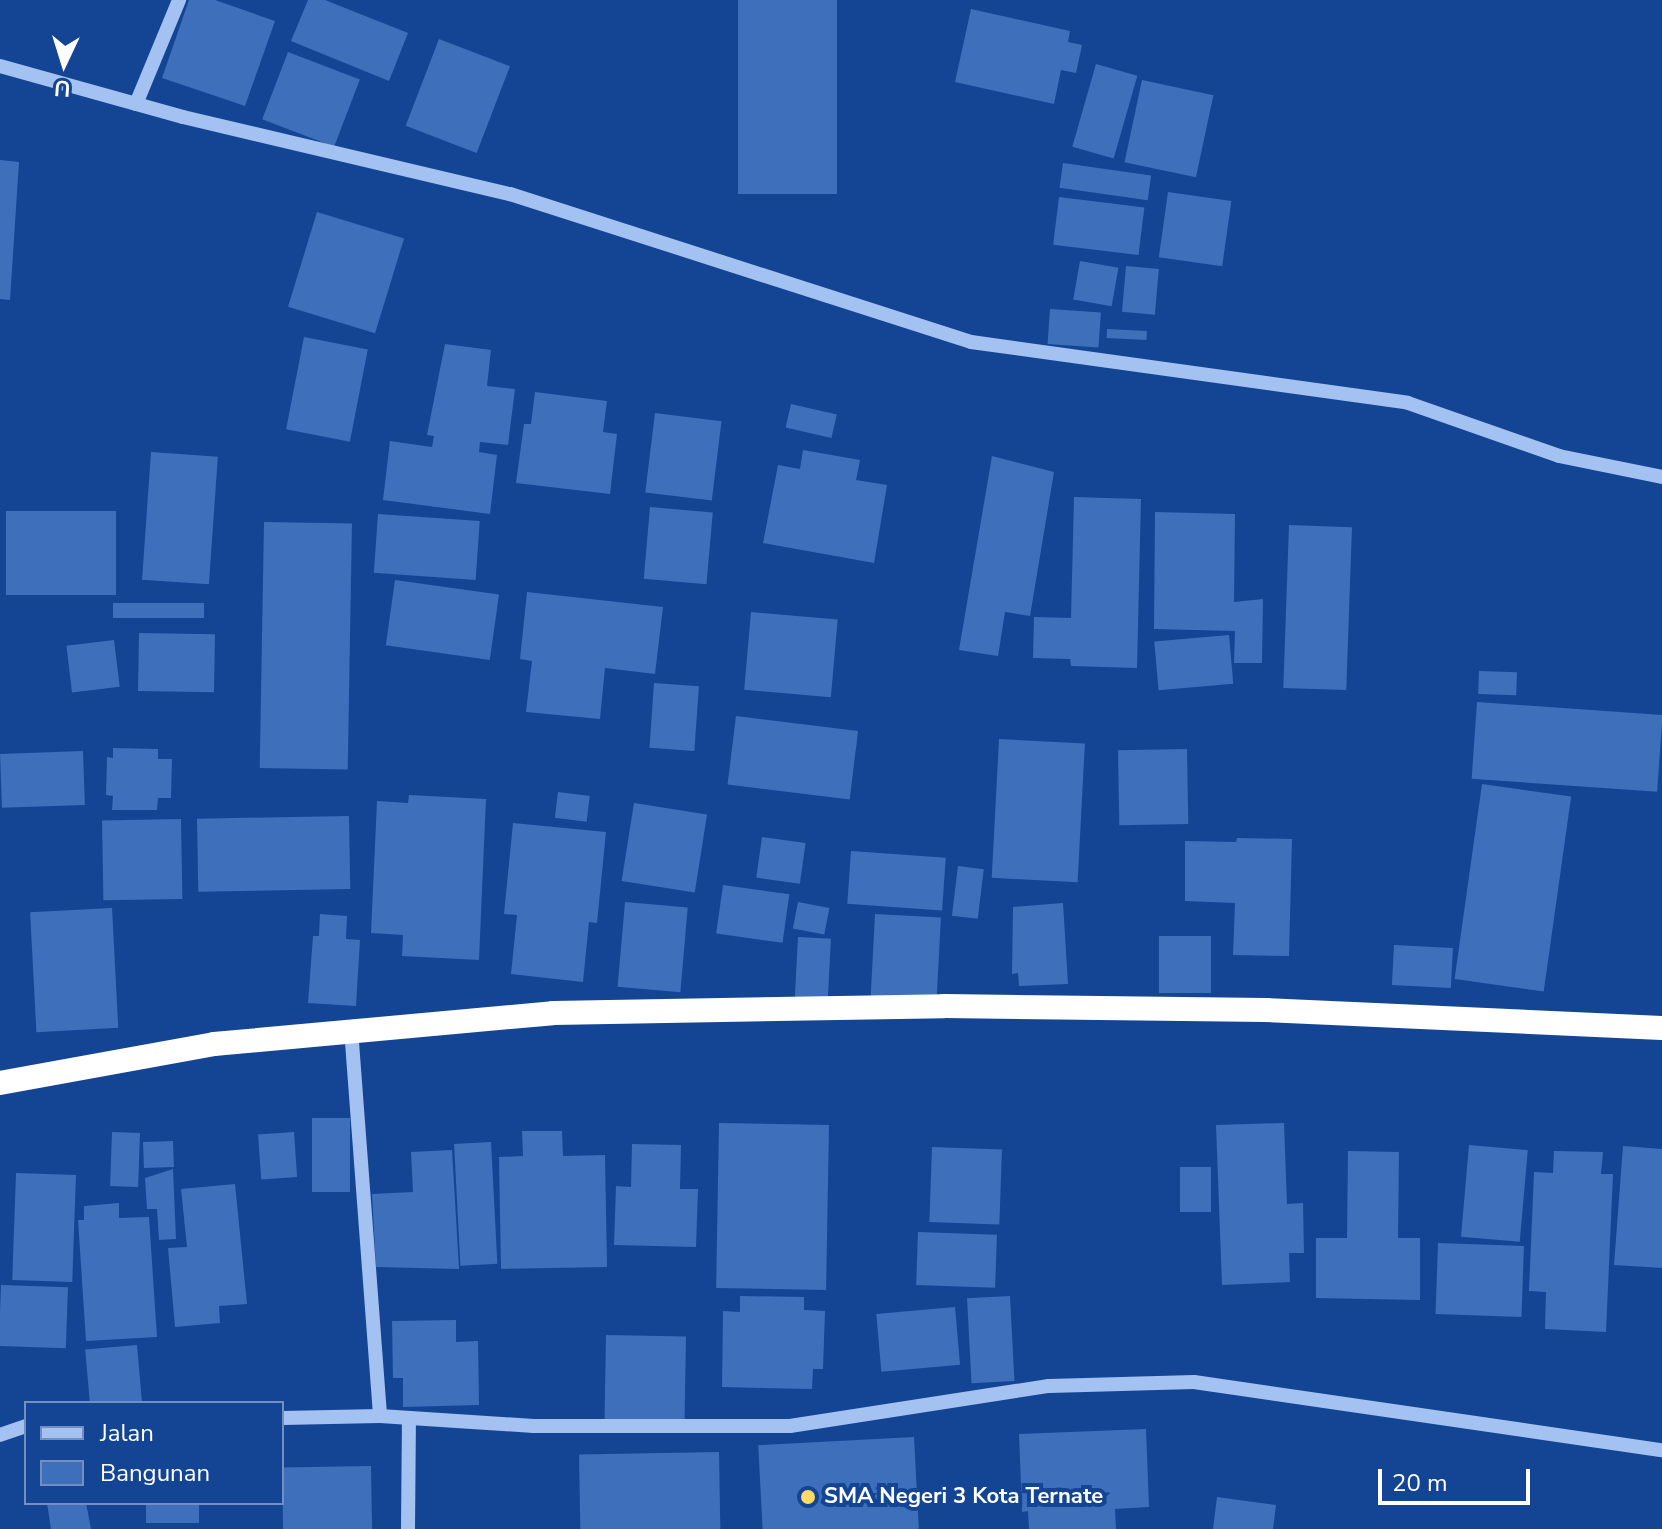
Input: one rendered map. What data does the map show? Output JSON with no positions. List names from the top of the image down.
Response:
{
  "places": ["SMA Negeri 3 Kota Ternate"],
  "legend": ["Jalan", "Bangunan"],
  "scale_bar": "20 m",
  "north": "bottom"
}
